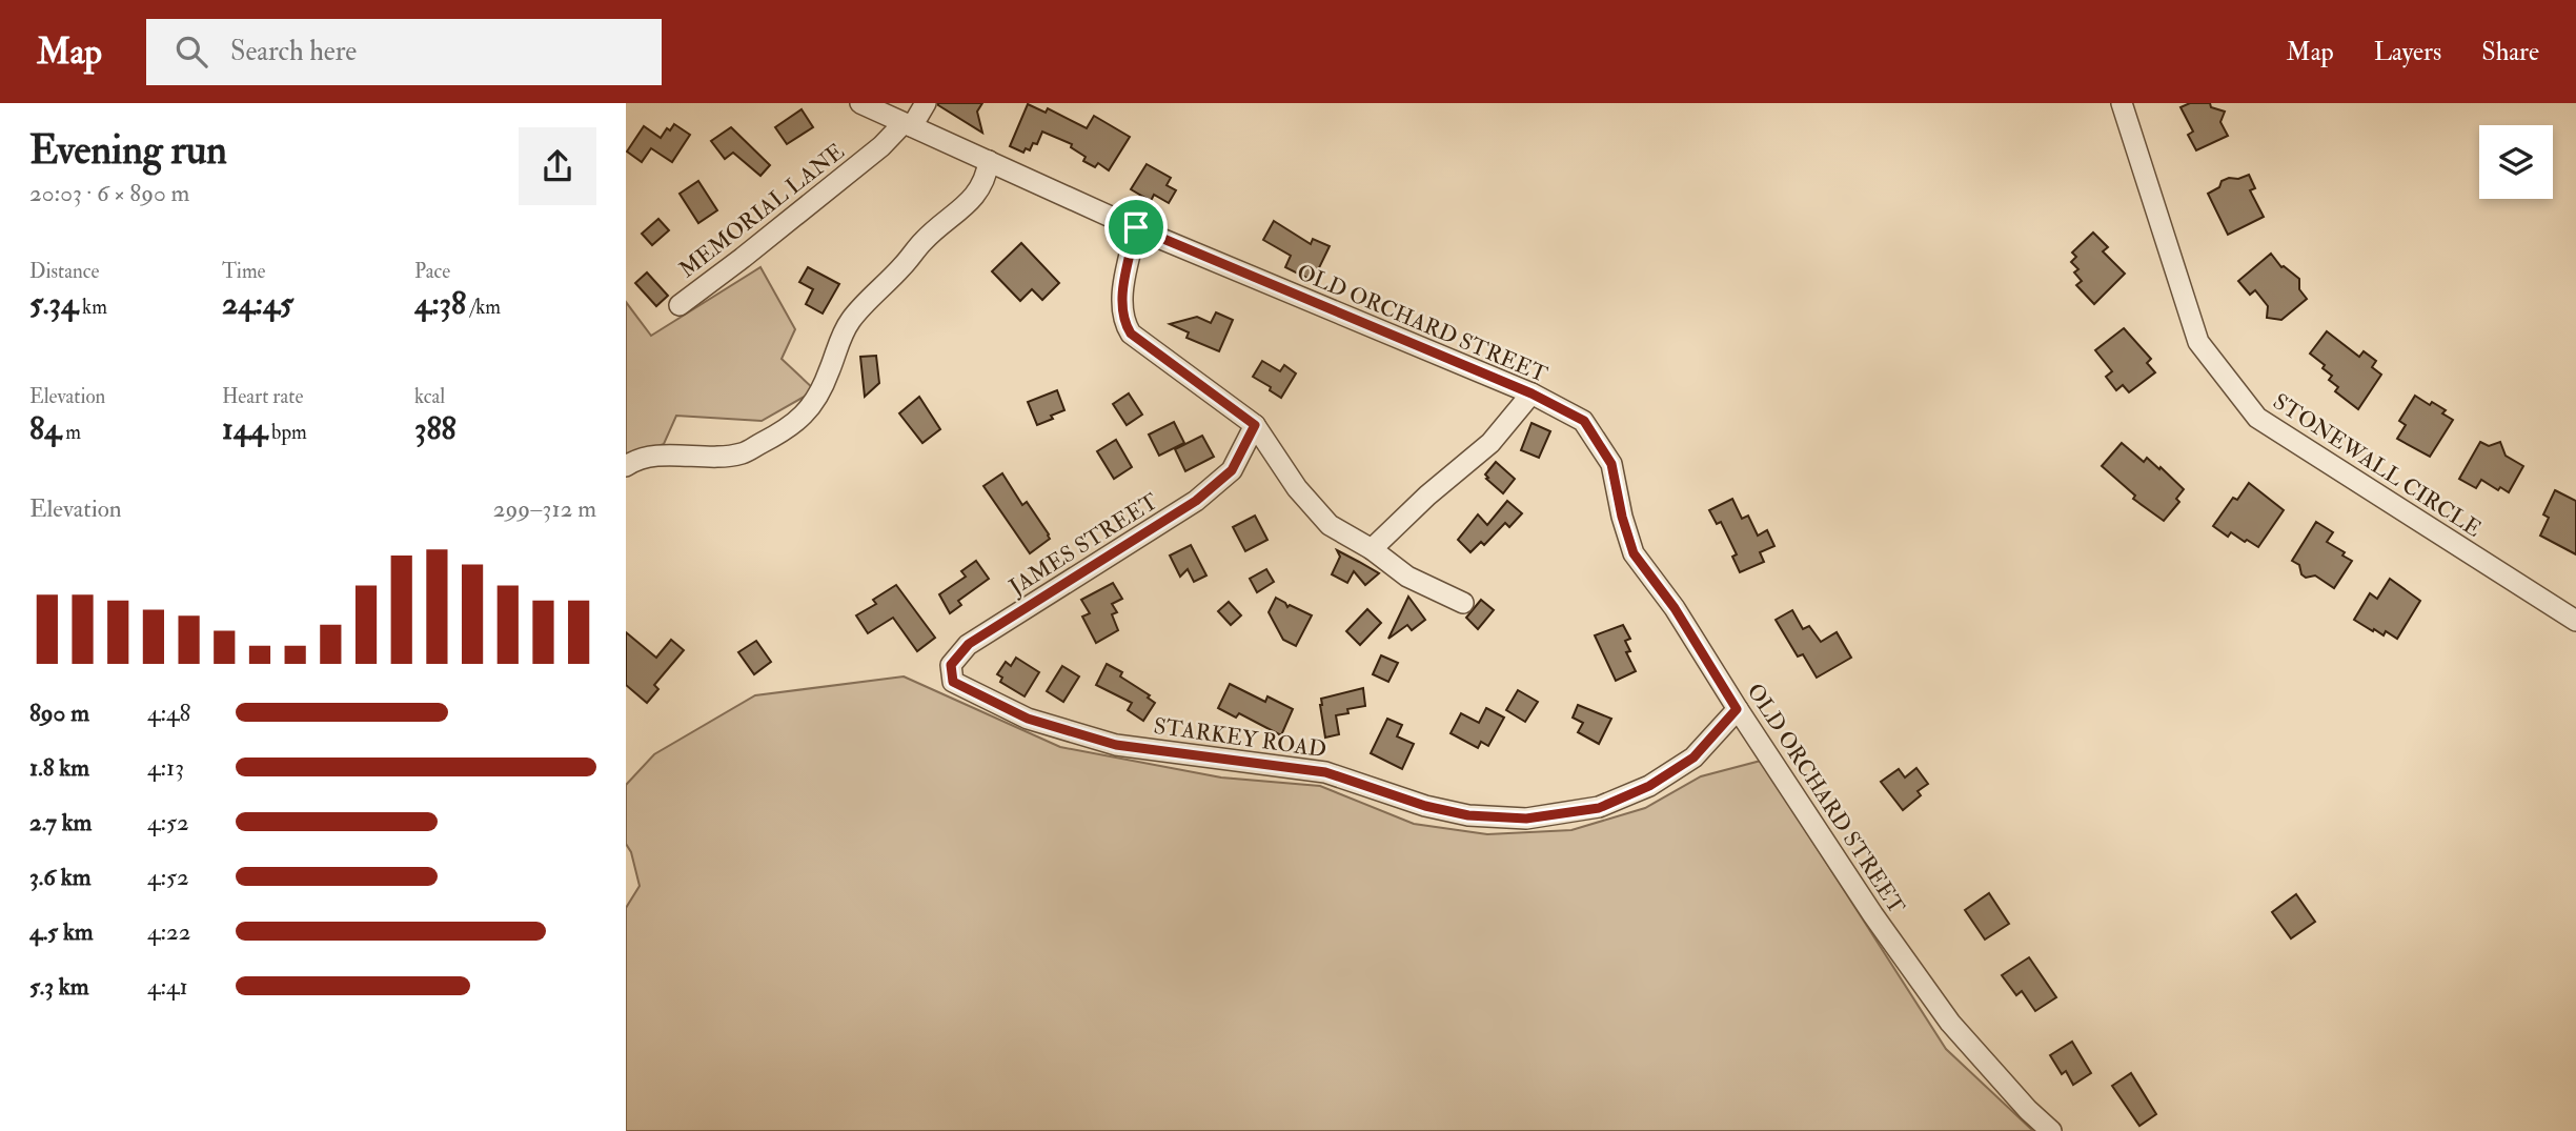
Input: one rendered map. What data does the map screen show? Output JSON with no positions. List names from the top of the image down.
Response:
{
  "streets": {
    "street": [
      "MEMORIAL LANE",
      "OLD ORCHARD STREET",
      "STONEWALL CIRCLE",
      "JAMES STREET",
      "STARKEY ROAD"
    ]
  },
  "crossings": [
    ["MEMORIAL LANE", "OLD ORCHARD STREET"],
    ["OLD ORCHARD STREET", "STARKEY ROAD"],
    ["JAMES STREET", "STARKEY ROAD"]
  ],
  "page": {
    "header": "Map",
    "search": "Search here",
    "nav": ["Map", "Layers", "Share"],
    "heading": ["Evening run", "20:03 · 6 × 890 m"],
    "stats": [
      ["Distance", "5.34 km"],
      ["Time", "24:45"],
      ["Pace", "4:38 /km"],
      ["Elevation", "84 m"],
      ["Heart rate", "144 bpm"],
      ["kcal", "388"]
    ],
    "chart": ["Elevation", "299–312 m"],
    "list": [
      {
        "name": "890 m",
        "note": "4:48"
      },
      {
        "name": "1.8 km",
        "note": "4:13"
      },
      {
        "name": "2.7 km",
        "note": "4:52"
      },
      {
        "name": "3.6 km",
        "note": "4:52"
      },
      {
        "name": "4.5 km",
        "note": "4:22"
      },
      {
        "name": "5.3 km",
        "note": "4:41"
      }
    ]
  }
}
